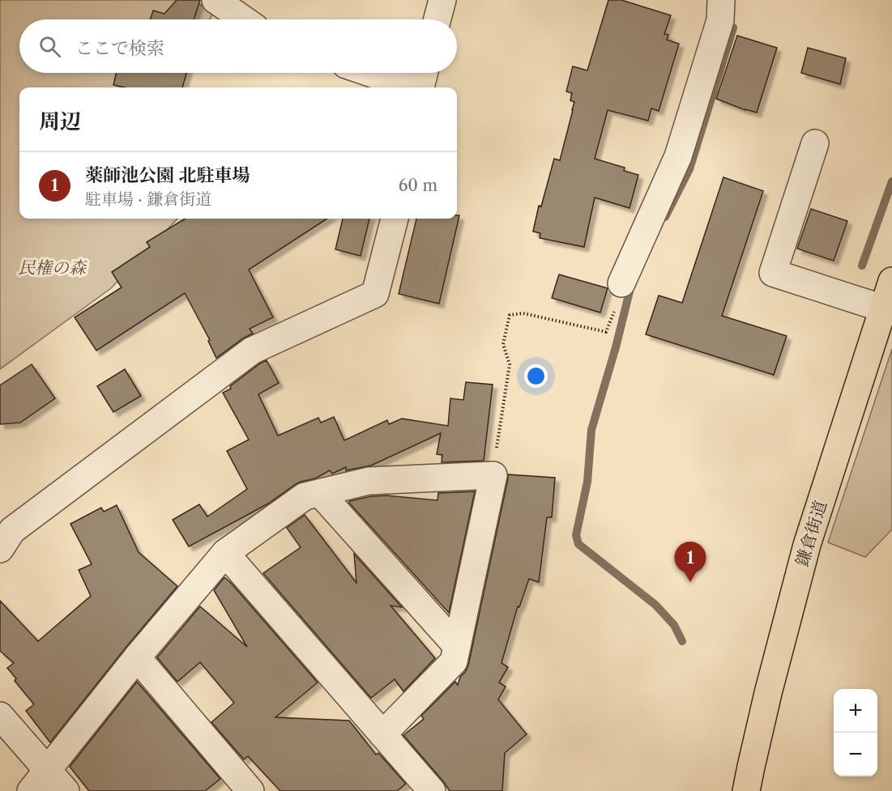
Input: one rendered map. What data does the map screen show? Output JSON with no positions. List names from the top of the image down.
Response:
{
  "streets": {
    "main road": ["鎌倉街道"]
  },
  "parks": ["民権の森"],
  "page": {
    "search": "ここで検索",
    "heading": "周辺",
    "list": [
      {
        "mark": "1",
        "name": "薬師池公園 北駐車場",
        "note": "駐車場 · 鎌倉街道",
        "value": "60 m"
      }
    ],
    "pins": "1",
    "map_buttons": ["+", "−"]
  }
}
